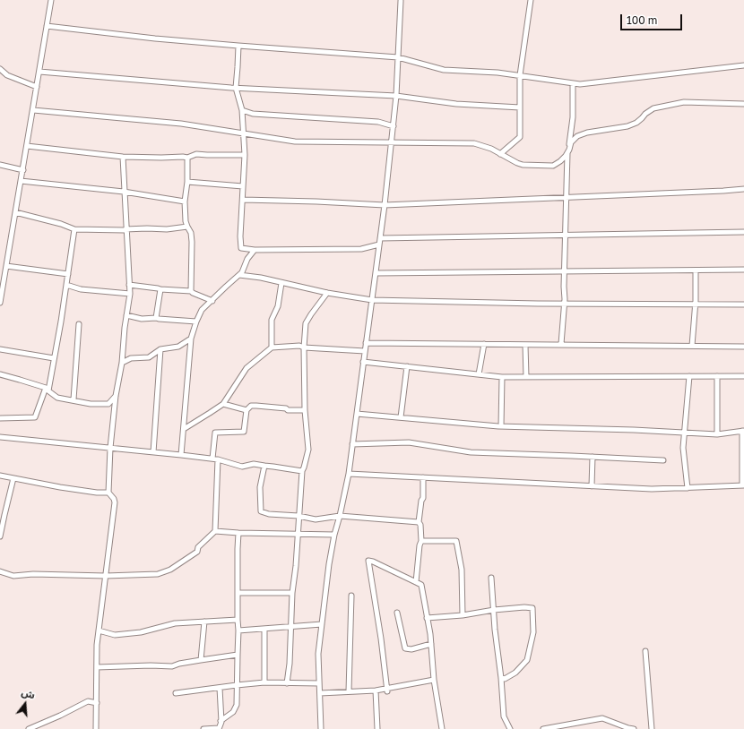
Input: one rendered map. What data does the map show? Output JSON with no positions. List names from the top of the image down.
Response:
{
  "scale_bar": "100 m",
  "north": "top"
}
